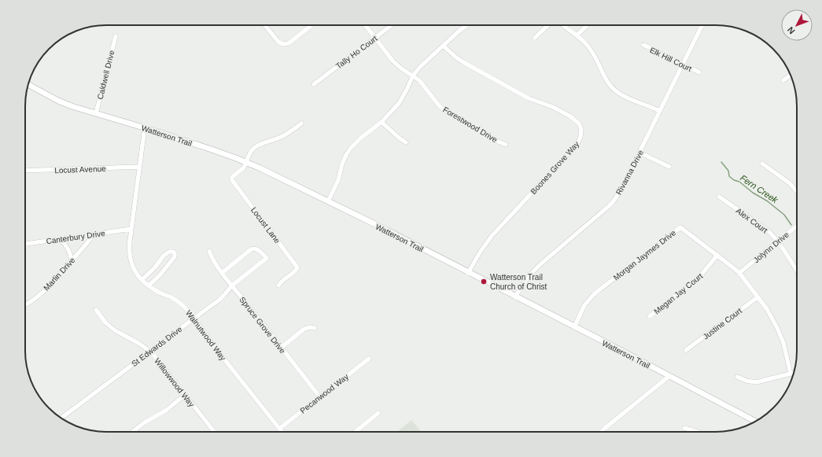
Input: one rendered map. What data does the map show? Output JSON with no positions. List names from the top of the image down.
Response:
{
  "streets": {
    "main road": ["Watterson Trail"],
    "street": [
      "Tally Ho Court",
      "Elk Hill Court",
      "Caldwell Drive",
      "Forestwood Drive",
      "Boones Grove Way",
      "Locust Avenue",
      "Rivanna Drive",
      "Alex Court",
      "Locust Lane",
      "Canterbury Drive",
      "Jolynn Drive",
      "Morgan Jaymes Drive",
      "Marlin Drive",
      "Megan Jay Court",
      "Justine Court",
      "Spruce Grove Drive",
      "Walnutwood Way",
      "St Edwards Drive",
      "Willowwood Way",
      "Pecanwood Way"
    ]
  },
  "crossings": [
    ["Tally Ho Court", "Forestwood Drive"],
    ["Elk Hill Court", "Rivanna Drive"],
    ["Caldwell Drive", "Watterson Trail"],
    ["Watterson Trail", "Boones Grove Way"],
    ["Watterson Trail", "Rivanna Drive"],
    ["Watterson Trail", "Locust Lane"],
    ["Watterson Trail", "Morgan Jaymes Drive"],
    ["Watterson Trail", "Walnutwood Way"],
    ["Locust Avenue", "Walnutwood Way"],
    ["Alex Court", "Jolynn Drive"],
    ["Canterbury Drive", "Marlin Drive"],
    ["Canterbury Drive", "Walnutwood Way"],
    ["Jolynn Drive", "Morgan Jaymes Drive"],
    ["Morgan Jaymes Drive", "Megan Jay Court"],
    ["Morgan Jaymes Drive", "Justine Court"],
    ["Spruce Grove Drive", "St Edwards Drive"],
    ["Spruce Grove Drive", "Pecanwood Way"],
    ["Walnutwood Way", "St Edwards Drive"],
    ["Walnutwood Way", "Pecanwood Way"],
    ["St Edwards Drive", "Willowwood Way"]
  ],
  "water": ["Fern Creek"],
  "places": ["Watterson Trail Church of Christ"],
  "north": "bottom left"
}
